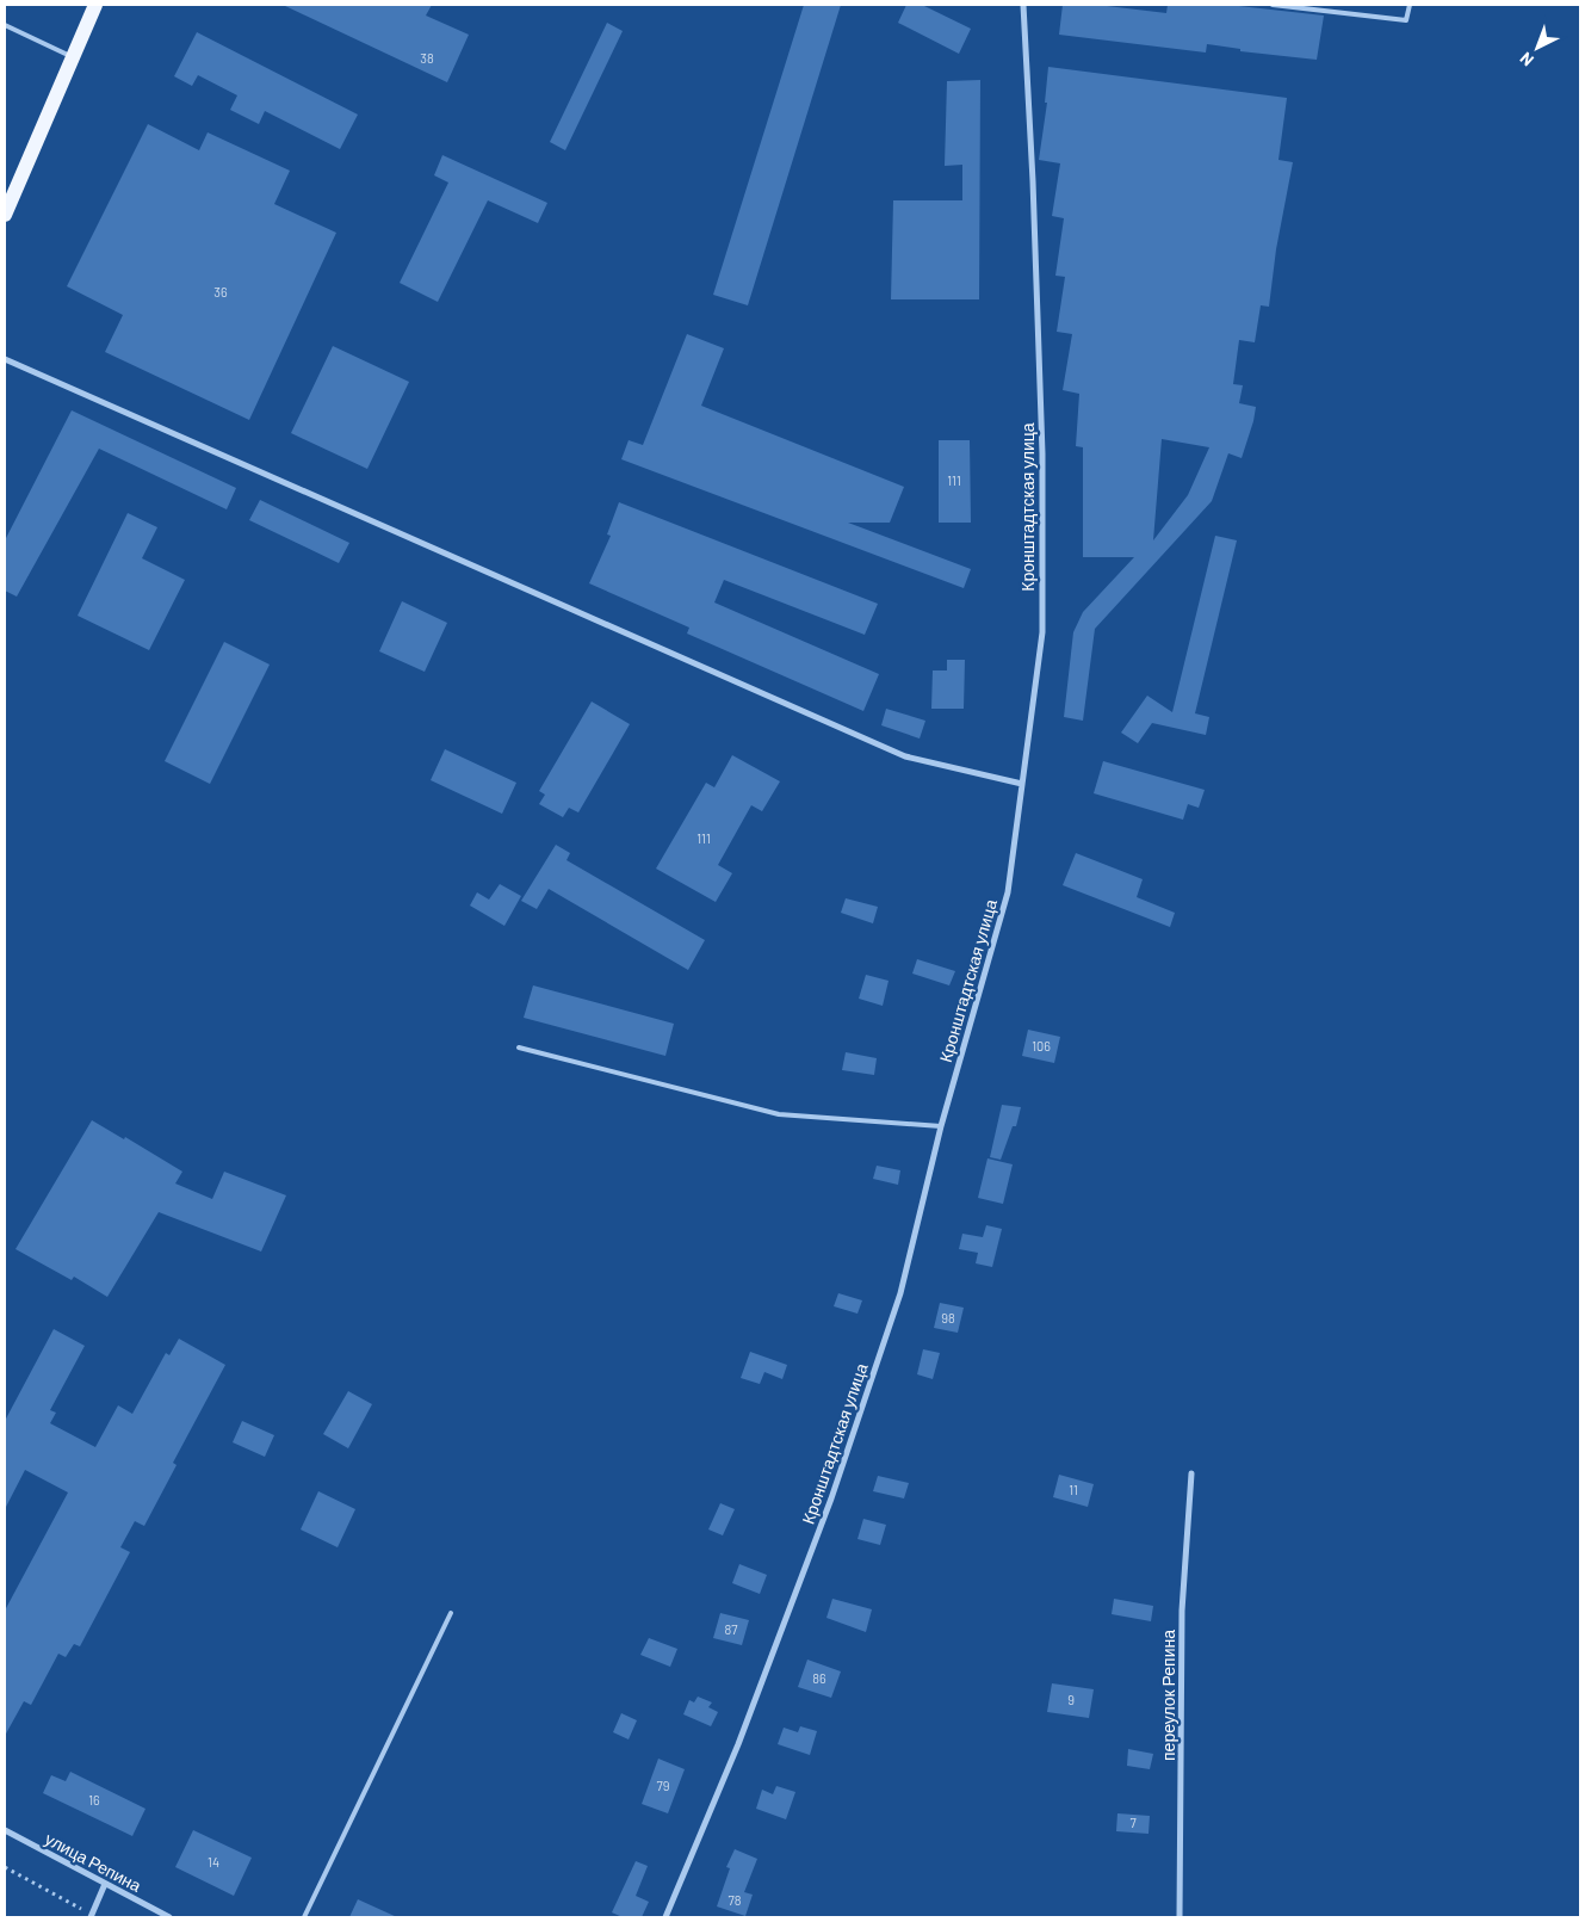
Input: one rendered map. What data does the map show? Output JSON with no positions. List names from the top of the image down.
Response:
{
  "streets": {
    "street": ["Кронштадтская улица", "переулок Репина", "улица Репина"]
  },
  "house_numbers": [
    "38",
    "36",
    "111",
    "111",
    "106",
    "98",
    "11",
    "87",
    "86",
    "9",
    "79",
    "16",
    "7",
    "14",
    "78"
  ],
  "north": "bottom left"
}
